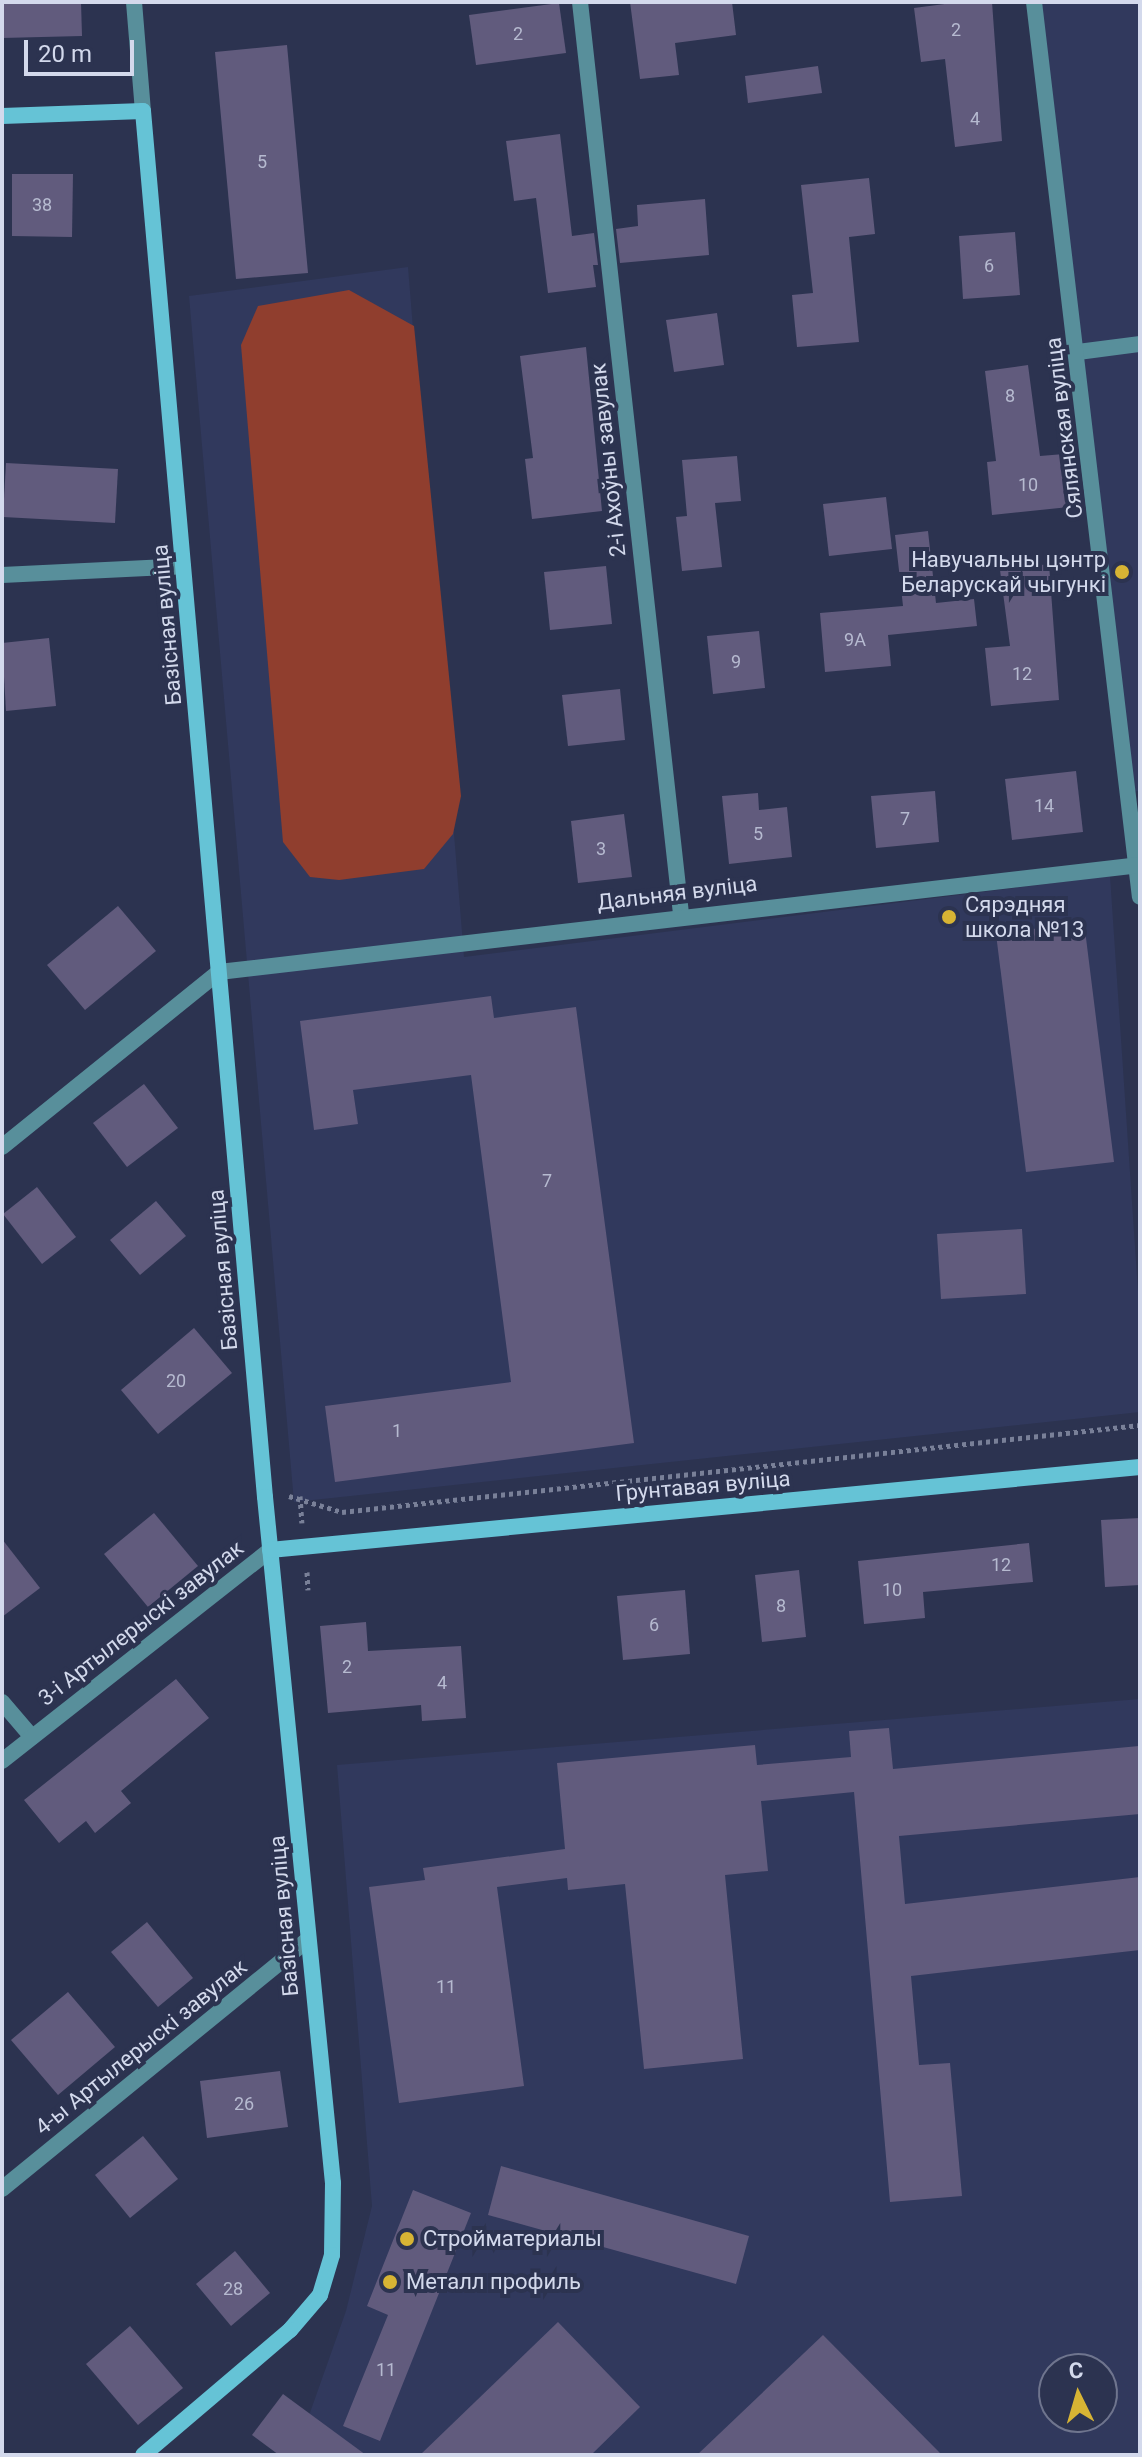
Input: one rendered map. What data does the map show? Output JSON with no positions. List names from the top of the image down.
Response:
{
  "streets": {
    "main road": ["Базісная вуліца", "Грунтавая вуліца"],
    "street": [
      "Сялянская вуліца",
      "2-і Ахоўны завулак",
      "Дальняя вуліца",
      "3-і Артылерыскі завулак",
      "4-ы Артылерыскі завулак"
    ]
  },
  "crossings": [
    ["Сялянская вуліца", "Дальняя вуліца"],
    ["2-і Ахоўны завулак", "Дальняя вуліца"],
    ["Базісная вуліца", "Дальняя вуліца"],
    ["Базісная вуліца", "Грунтавая вуліца"],
    ["Базісная вуліца", "3-і Артылерыскі завулак"],
    ["Базісная вуліца", "4-ы Артылерыскі завулак"],
    ["Грунтавая вуліца", "3-і Артылерыскі завулак"]
  ],
  "places": [
    "Навучальны цэнтр Беларускай чыгункі",
    "Сярэдняя школа №13",
    "Стройматериалы",
    "Металл профиль"
  ],
  "house_numbers": [
    "2",
    "2",
    "4",
    "5",
    "38",
    "6",
    "8",
    "10",
    "9A",
    "9",
    "12",
    "14",
    "7",
    "5",
    "3",
    "7",
    "20",
    "1",
    "12",
    "10",
    "8",
    "6",
    "2",
    "4",
    "11",
    "26",
    "28",
    "11"
  ],
  "scale_bar": "20 m",
  "north": "top"
}
